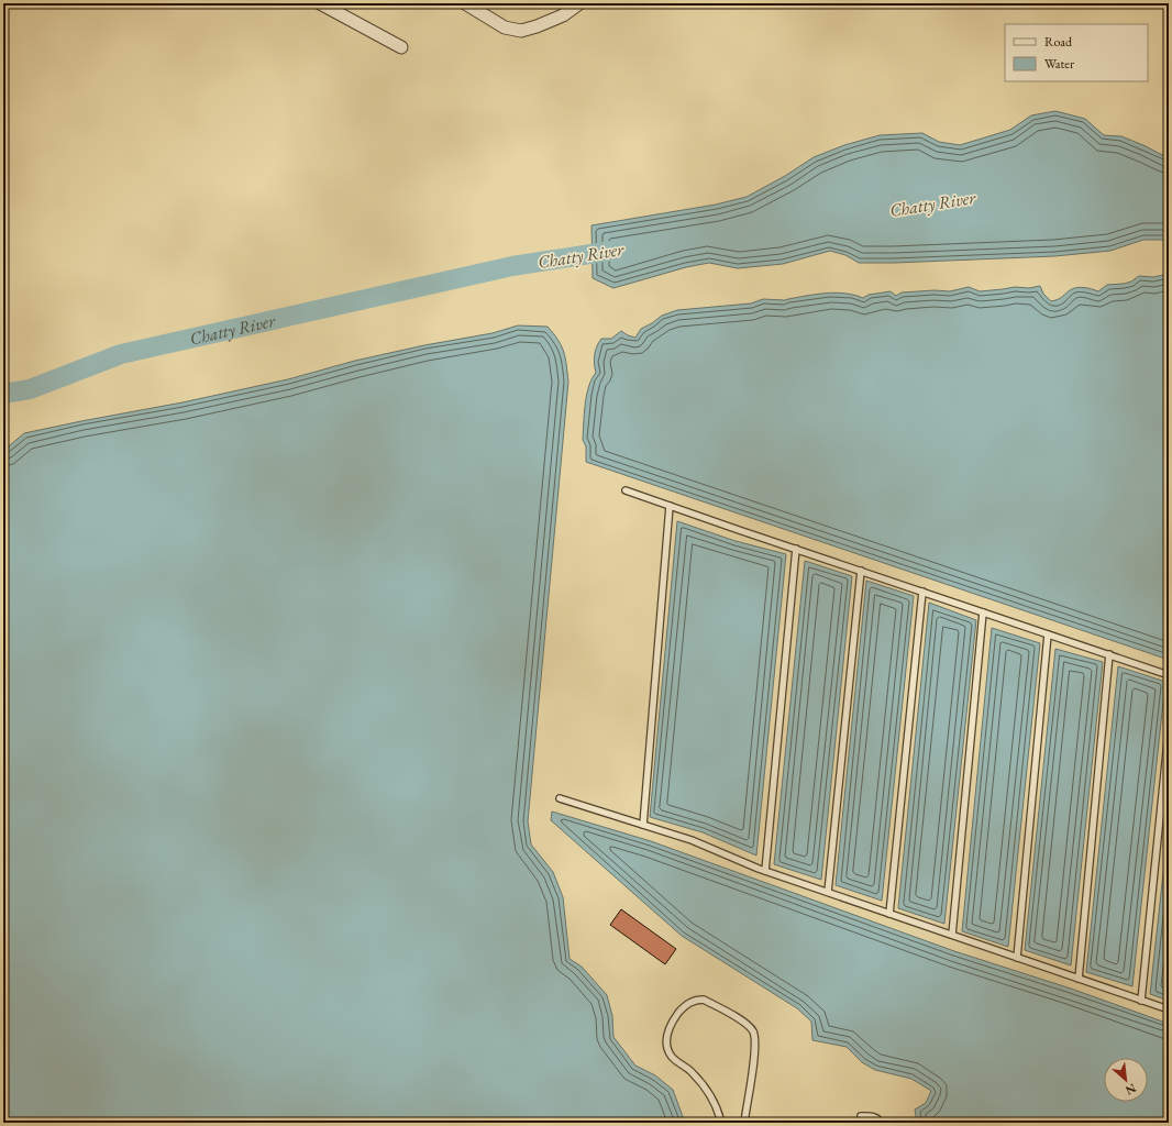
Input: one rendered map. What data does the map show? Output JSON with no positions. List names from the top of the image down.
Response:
{
  "water": ["Chatty River"],
  "legend": ["Road", "Water"],
  "north": "bottom right"
}
